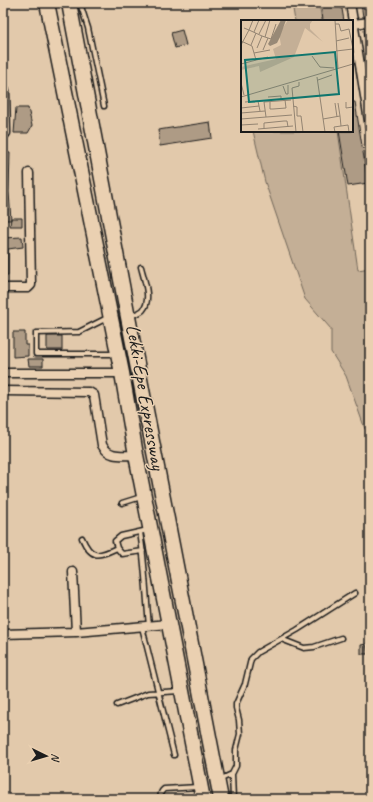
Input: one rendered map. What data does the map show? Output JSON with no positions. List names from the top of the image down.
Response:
{
  "streets": {
    "highway": ["Lekki-Epe Expressway"]
  },
  "north": "right"
}
